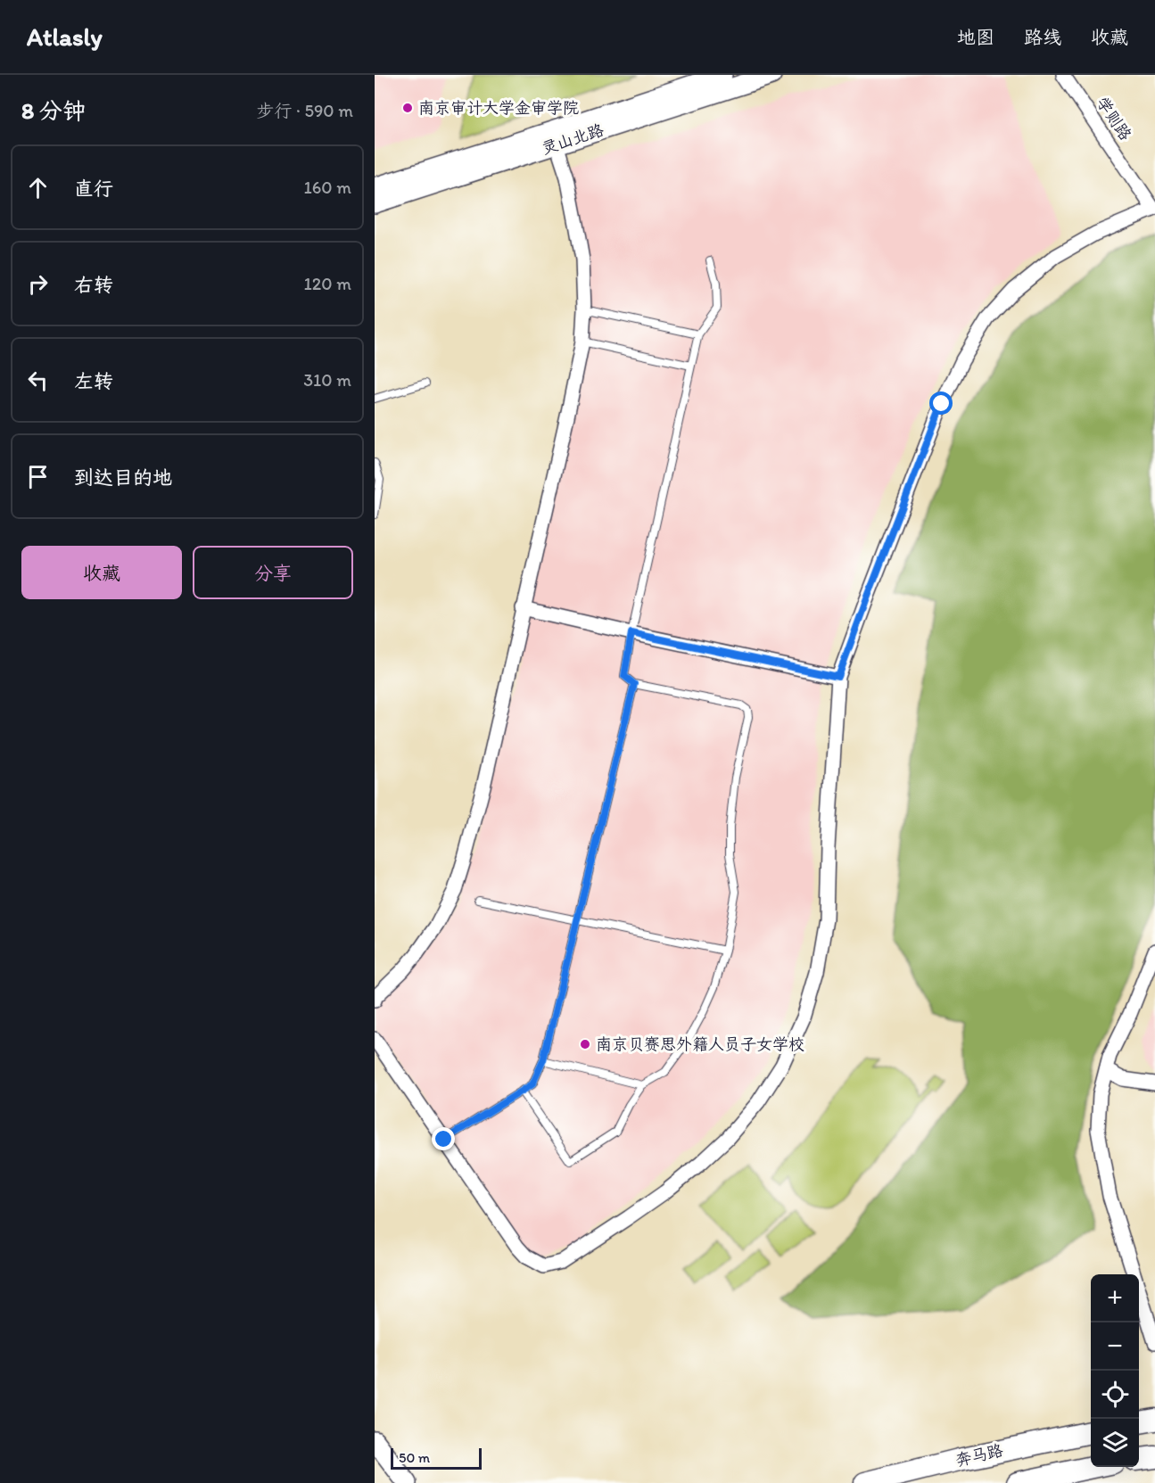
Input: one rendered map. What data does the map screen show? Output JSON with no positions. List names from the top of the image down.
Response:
{
  "streets": {
    "main road": ["奔马路"],
    "street": ["学则路", "灵山北路"]
  },
  "places": ["南京审计大学金审学院", "南京贝赛思外籍人员子女学校"],
  "scale_bar": "50 m",
  "page": {
    "header": "Atlasly",
    "nav": ["地图", "路线", "收藏"],
    "heading": ["8 分钟", "步行 · 590 m"],
    "list": [
      ["直行", "160 m"],
      ["右转", "120 m"],
      ["左转", "310 m"],
      "到达目的地"
    ],
    "buttons": ["收藏", "分享"],
    "map_buttons": ["+", "−"],
    "scale": "50 m"
  }
}
